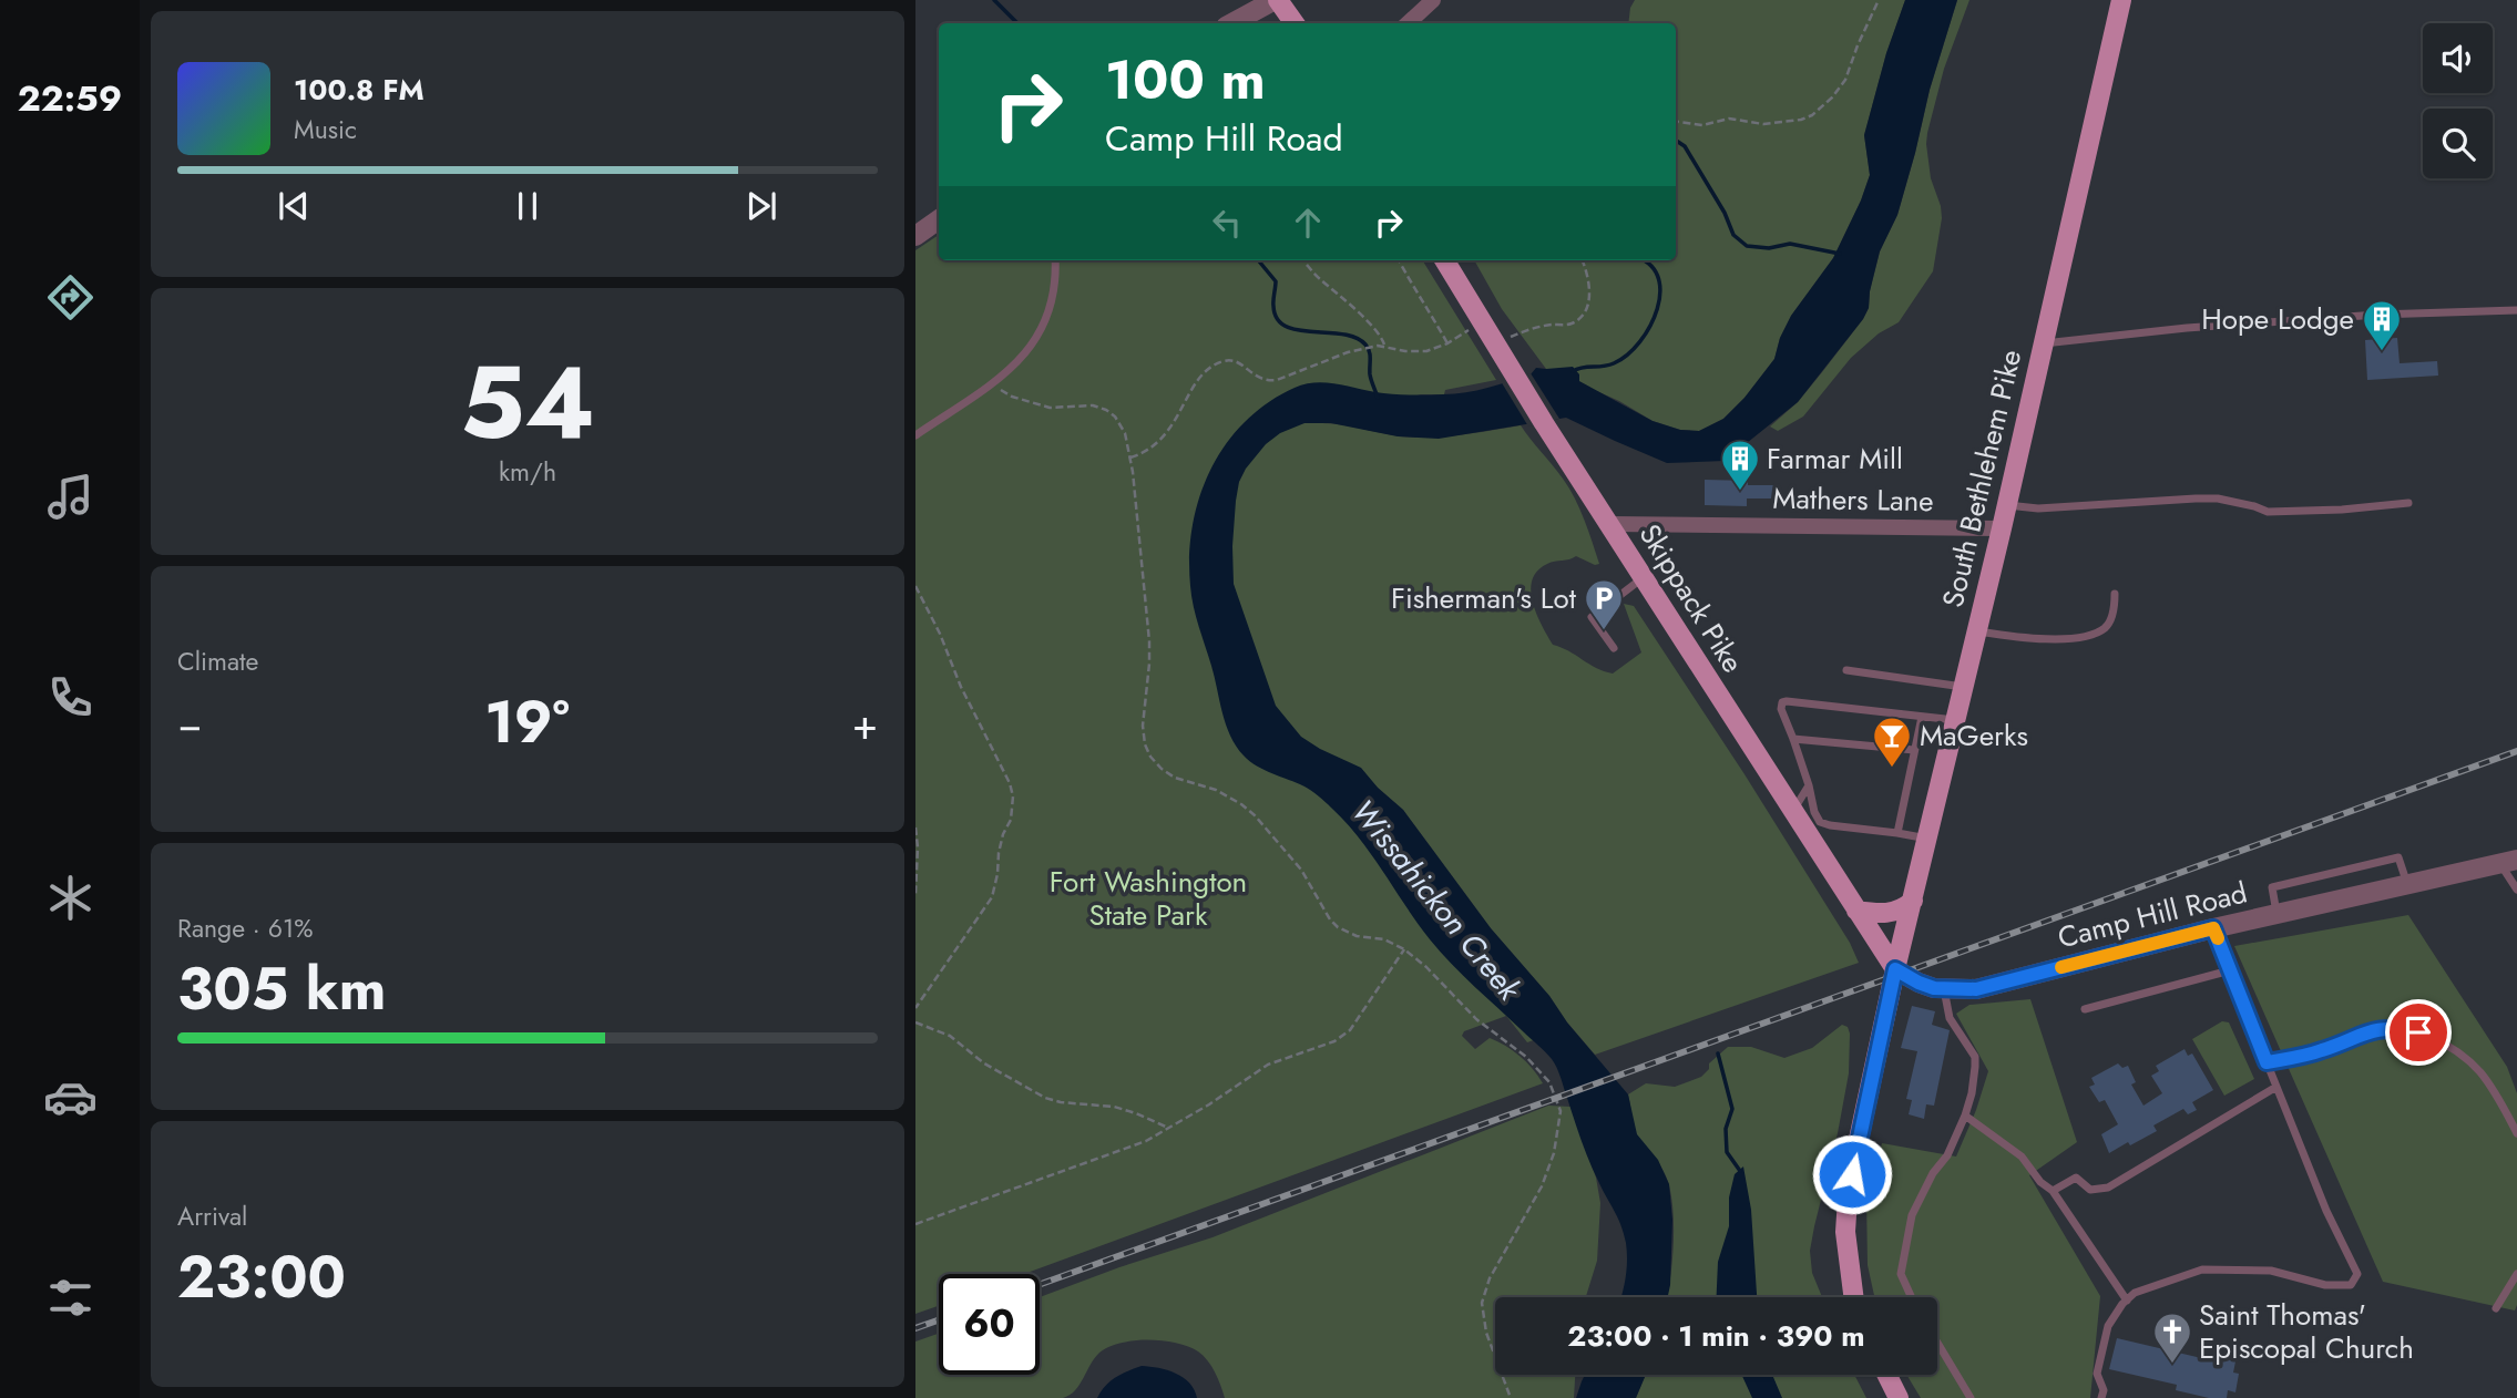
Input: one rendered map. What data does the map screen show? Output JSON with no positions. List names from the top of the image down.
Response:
{
  "streets": {
    "main road": ["South Bethlehem Pike", "Skippack Pike"],
    "street": ["Mathers Lane", "Camp Hill Road"]
  },
  "crossings": [
    ["South Bethlehem Pike", "Mathers Lane"],
    ["South Bethlehem Pike", "Skippack Pike"],
    ["South Bethlehem Pike", "Camp Hill Road"],
    ["Mathers Lane", "Skippack Pike"],
    ["Skippack Pike", "Camp Hill Road"]
  ],
  "water": ["Wissahickon Creek"],
  "parks": ["Fort Washington State Park"],
  "places": {
    "building": ["Hope Lodge", "Farmar Mill"],
    "parking": ["Fisherman's Lot"],
    "bar": ["MaGerks"],
    "church": ["Saint Thomas' Episcopal Church"]
  },
  "page": {
    "tabs": "22:59",
    "turn": ["100 m", "Camp Hill Road"],
    "song": ["100.8 FM", "Music"],
    "tile": [
      ["54", "km/h"],
      "Climate",
      ["Range · 61%", "305 km"],
      ["Arrival", "23:00"]
    ],
    "heat": ["−", "19°", "+"],
    "limit": "60",
    "trip": "23:00 · 1 min · 390 m"
  }
}
